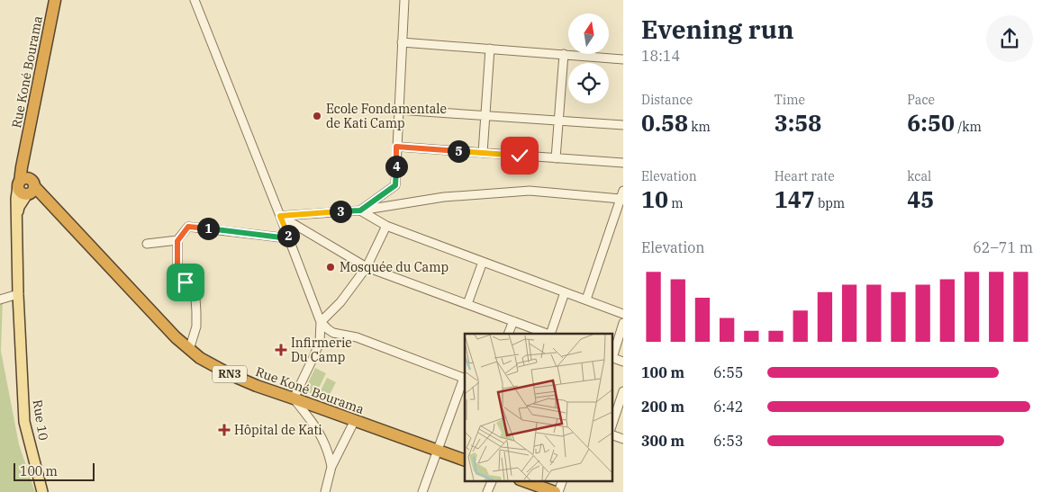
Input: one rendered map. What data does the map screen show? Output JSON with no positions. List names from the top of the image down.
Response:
{
  "streets": {
    "highway": ["Rue Koné Bourama", "RN3"],
    "main road": ["Rue 10"]
  },
  "crossings": [
    ["Rue Koné Bourama", "Rue 10"]
  ],
  "places": {
    "other": ["Ecole Fondamentale de Kati Camp", "Mosquée du Camp"],
    "health": ["Infirmerie Du Camp", "Hôpital de Kati"]
  },
  "scale_bar": "100 m",
  "north": "top",
  "page": {
    "heading": ["Evening run", "18:14"],
    "stats": [
      ["Distance", "0.58 km"],
      ["Time", "3:58"],
      ["Pace", "6:50 /km"],
      ["Elevation", "10 m"],
      ["Heart rate", "147 bpm"],
      ["kcal", "45"]
    ],
    "pins": [
      "5",
      "4",
      "3",
      "1",
      "2"
    ],
    "chart": ["Elevation", "62–71 m"],
    "list": [
      {
        "name": "100 m",
        "note": "6:55"
      },
      {
        "name": "200 m",
        "note": "6:42"
      },
      {
        "name": "300 m",
        "note": "6:53"
      }
    ],
    "scale": "100 m"
  }
}
